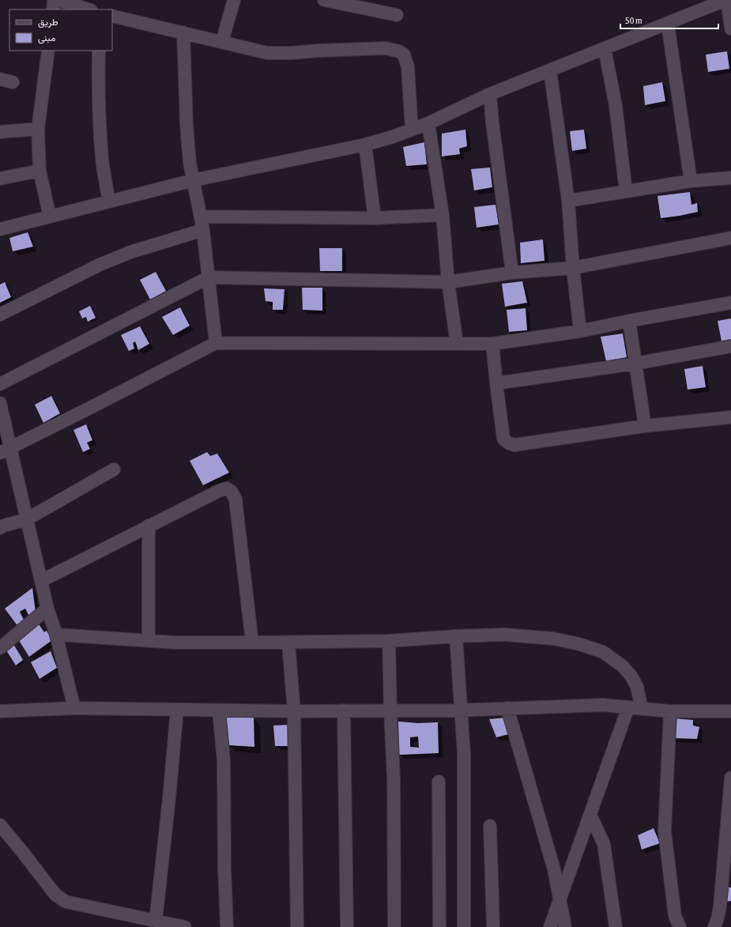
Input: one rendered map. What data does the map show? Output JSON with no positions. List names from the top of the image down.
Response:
{
  "legend": ["طريق", "مبنى"],
  "scale_bar": "50 m"
}
